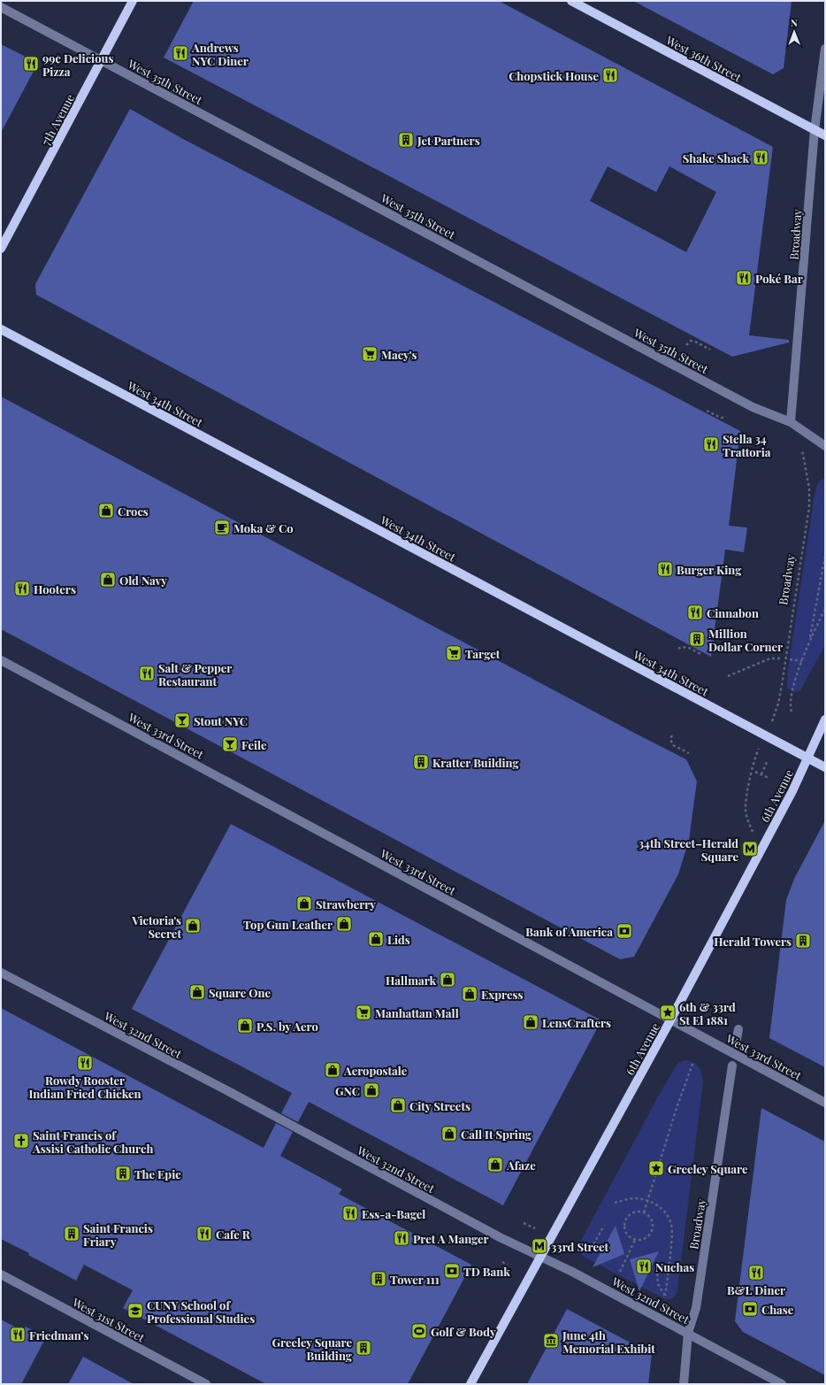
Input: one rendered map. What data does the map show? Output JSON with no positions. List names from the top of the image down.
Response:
{
  "streets": {
    "main road": [
      "West 36th Street",
      "7th Avenue",
      "West 34th Street",
      "6th Avenue"
    ],
    "street": [
      "West 35th Street",
      "Broadway",
      "West 33rd Street",
      "West 32nd Street",
      "West 31st Street"
    ]
  },
  "crossings": [
    ["West 36th Street", "Broadway"],
    ["West 35th Street", "7th Avenue"],
    ["West 35th Street", "Broadway"],
    ["Broadway", "West 32nd Street"],
    ["West 34th Street", "6th Avenue"],
    ["West 33rd Street", "6th Avenue"],
    ["6th Avenue", "West 32nd Street"]
  ],
  "places": {
    "restaurant": [
      "Andrews NYC Diner",
      "99¢ Delicious Pizza",
      "Chopstick House",
      "Shake Shack",
      "Poké Bar",
      "Stella 34 Trattoria",
      "Burger King",
      "Hooters",
      "Cinnabon",
      "Salt & Pepper Restaurant",
      "Rowdy Rooster Indian Fried Chicken",
      "Ess-a-Bagel",
      "Cafe R",
      "Pret A Manger",
      "Nuchas",
      "B&L Diner",
      "Friedman’s"
    ],
    "building": [
      "Jet Partners",
      "Million Dollar Corner",
      "Kratter Building",
      "Herald Towers",
      "The Epic",
      "Saint Francis Friary",
      "Tower 111",
      "Greeley Square Building"
    ],
    "supermarket": ["Macy's", "Target", "Manhattan Mall"],
    "shop": [
      "Crocs",
      "Old Navy",
      "Strawberry",
      "Top Gun Leather",
      "Victoria's Secret",
      "Lids",
      "Hallmark",
      "Square One",
      "Express",
      "LensCrafters",
      "P.S. by Aero",
      "Aeropostale",
      "GNC",
      "City Streets",
      "Call It Spring",
      "Afaze"
    ],
    "cafe": ["Moka & Co"],
    "bar": ["Stout NYC", "Feile"],
    "metro station": ["34th Street–Herald Square", "33rd Street"],
    "bank": ["Bank of America", "TD Bank", "Chase"],
    "place": ["6th & 33rd St El 1881", "Greeley Square"],
    "church": ["Saint Francis of Assisi Catholic Church"],
    "school or university": ["CUNY School of Professional Studies"],
    "sports": ["Golf & Body"],
    "museum": ["June 4th Memorial Exhibit"]
  },
  "north": "top"
}
